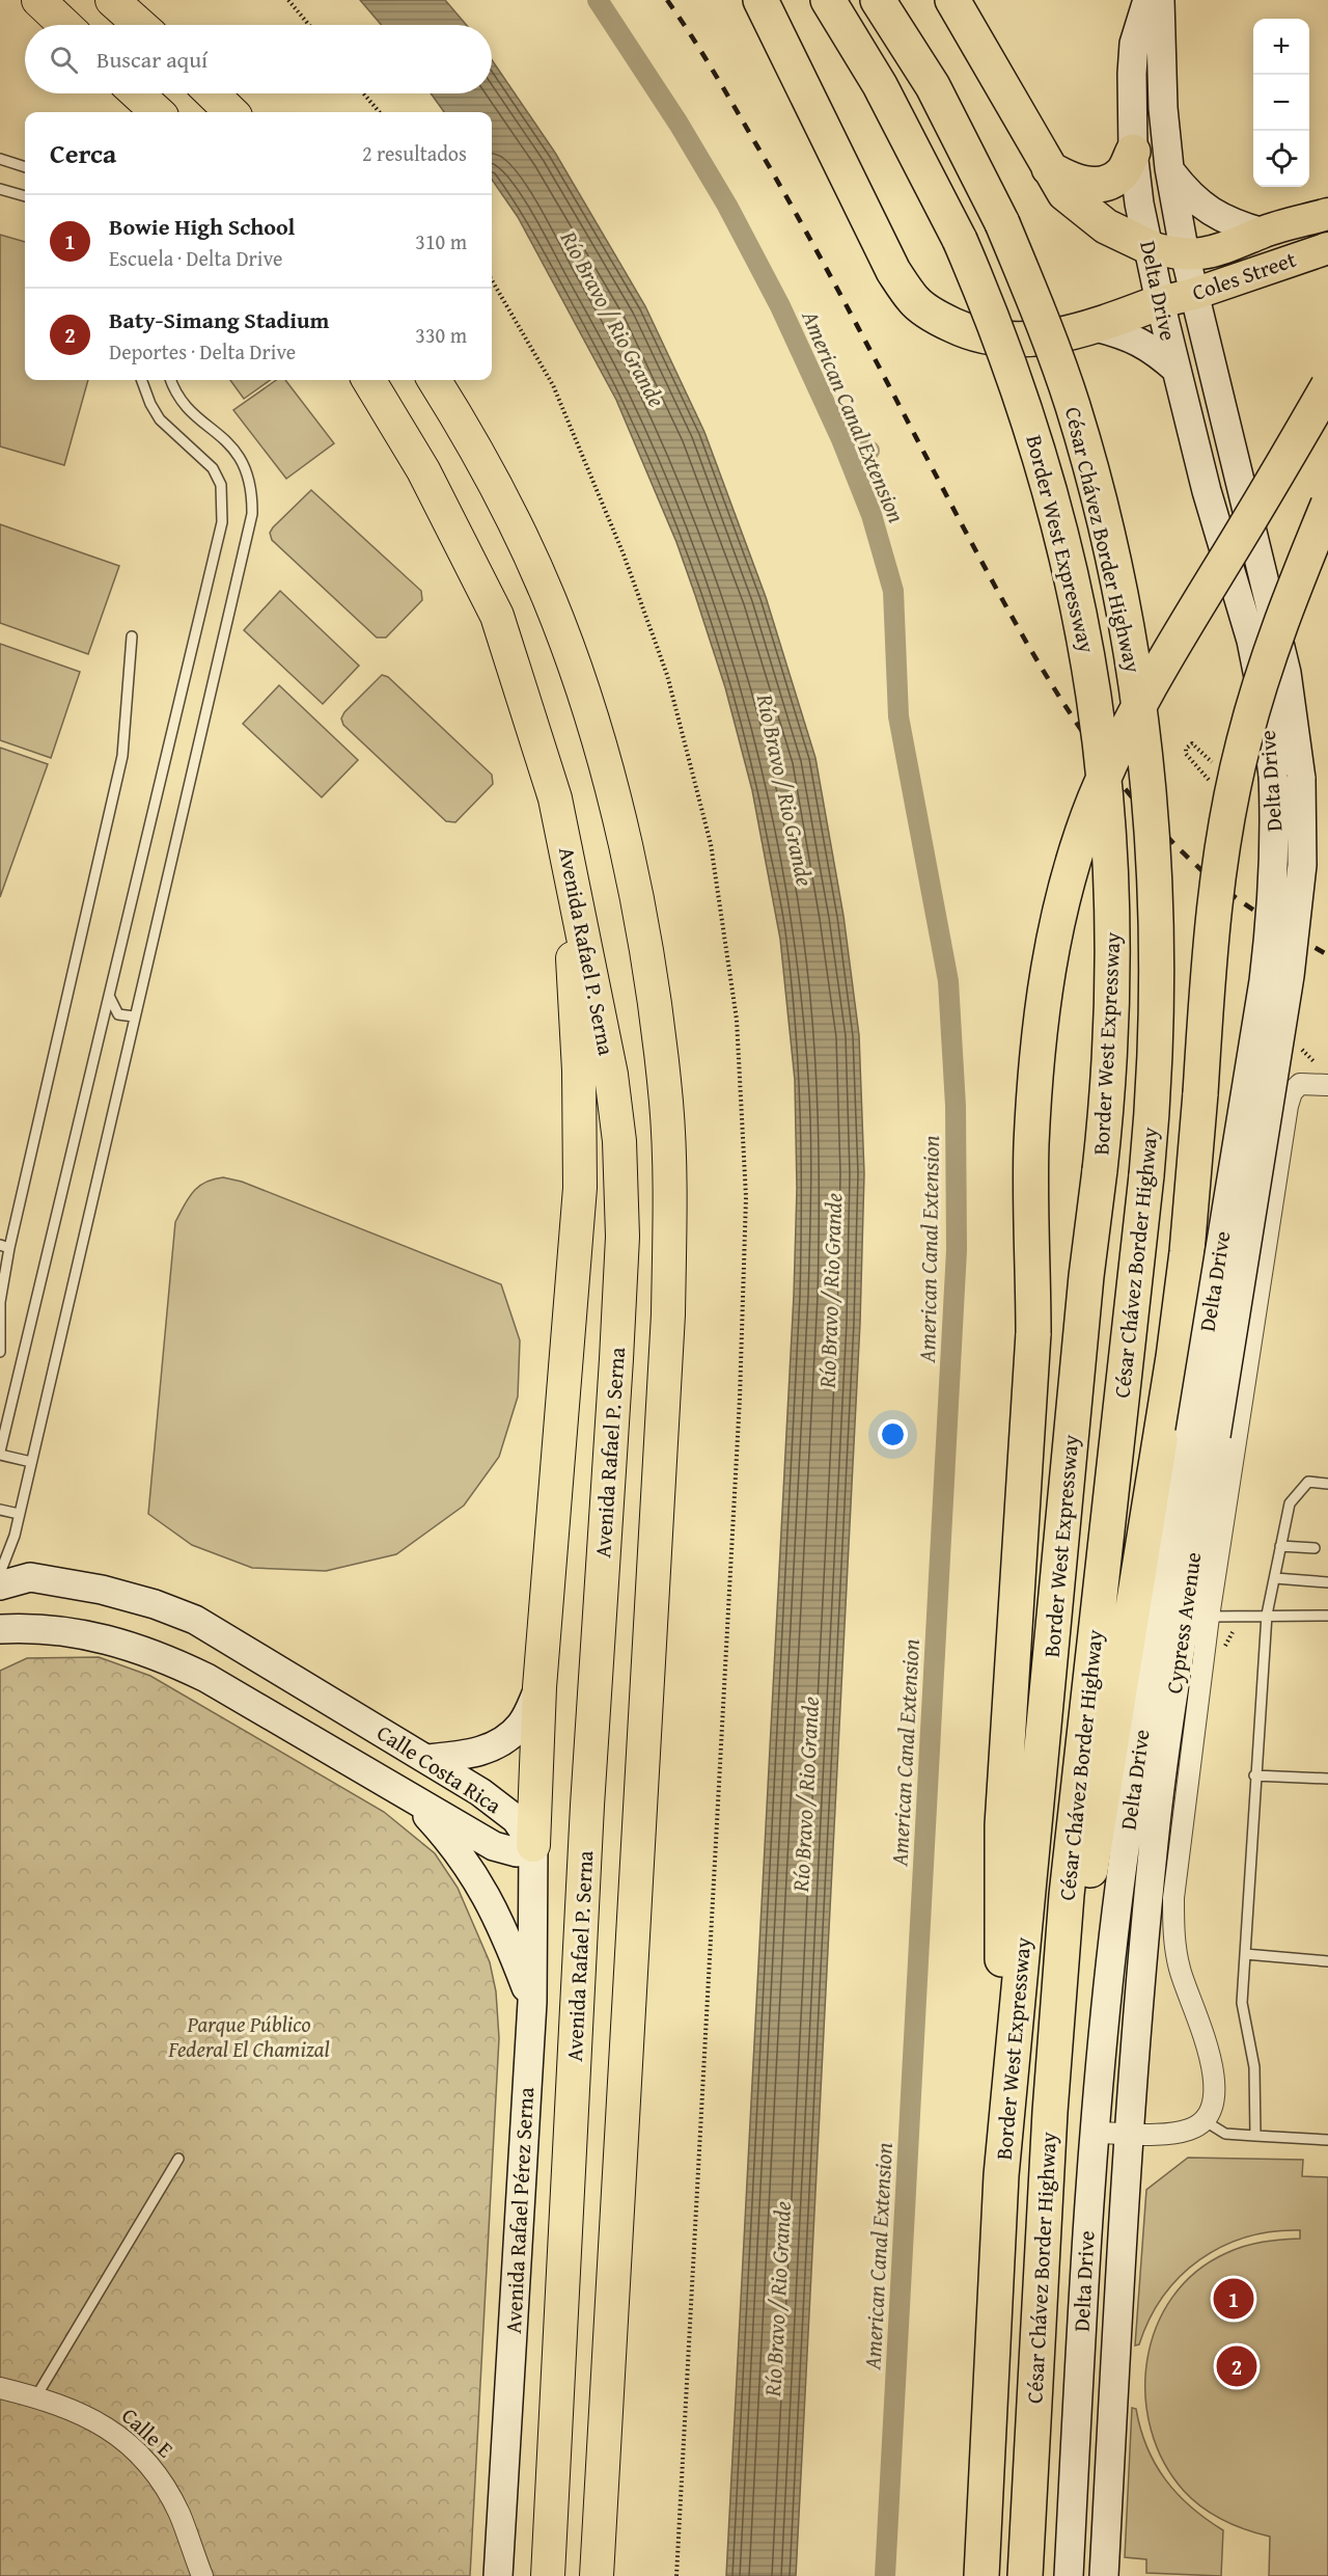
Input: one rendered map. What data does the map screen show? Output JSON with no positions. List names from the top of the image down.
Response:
{
  "streets": {
    "highway": ["César Chávez Border Highway", "Border West Expressway", "Avenida Rafael P. Serna"],
    "main road": [
      "Coles Street",
      "Delta Drive",
      "Calle Costa Rica",
      "Avenida Rafael Pérez Serna"
    ],
    "street": ["Cypress Avenue", "Calle E"]
  },
  "crossings": [
    ["Coles Street", "Delta Drive"],
    ["César Chávez Border Highway", "Border West Expressway"],
    ["Calle Costa Rica", "Avenida Rafael Pérez Serna"]
  ],
  "water": ["Río Bravo / Rio Grande", "American Canal Extension"],
  "parks": ["Parque Público Federal El Chamizal"],
  "page": {
    "map_buttons": ["+", "−"],
    "search": "Buscar aquí",
    "heading": ["Cerca", "2 resultados"],
    "list": [
      {
        "mark": "1",
        "name": "Bowie High School",
        "note": "Escuela · Delta Drive",
        "value": "310 m"
      },
      {
        "mark": "2",
        "name": "Baty-Simang Stadium",
        "note": "Deportes · Delta Drive",
        "value": "330 m"
      }
    ],
    "pins": ["1", "2"]
  }
}
